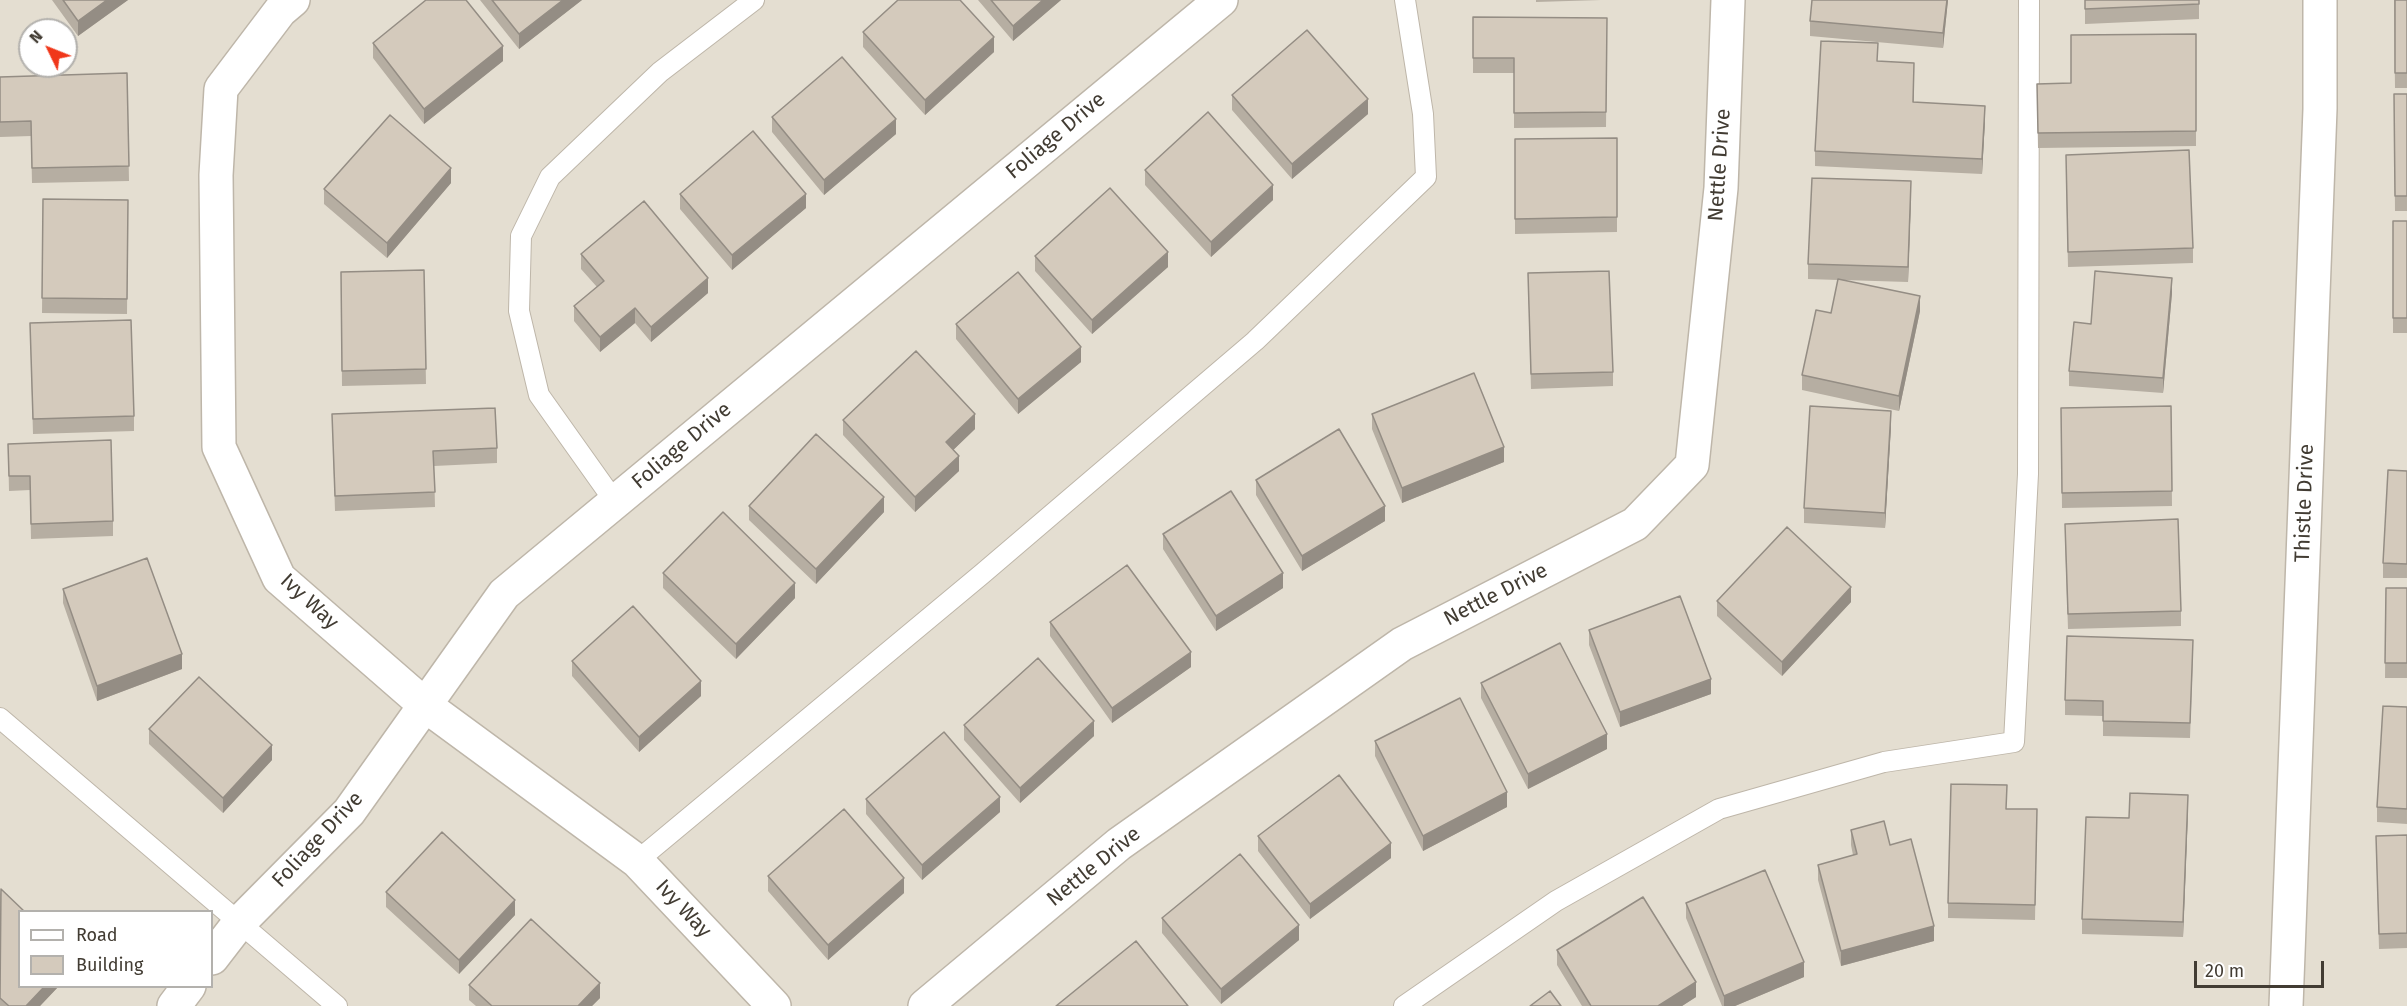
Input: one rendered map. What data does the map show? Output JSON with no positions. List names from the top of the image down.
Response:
{
  "streets": {
    "street": [
      "Foliage Drive",
      "Nettle Drive",
      "Thistle Drive",
      "Ivy Way"
    ]
  },
  "crossings": [
    ["Foliage Drive", "Ivy Way"]
  ],
  "legend": ["Road", "Building"],
  "scale_bar": "20 m",
  "north": "top left"
}
